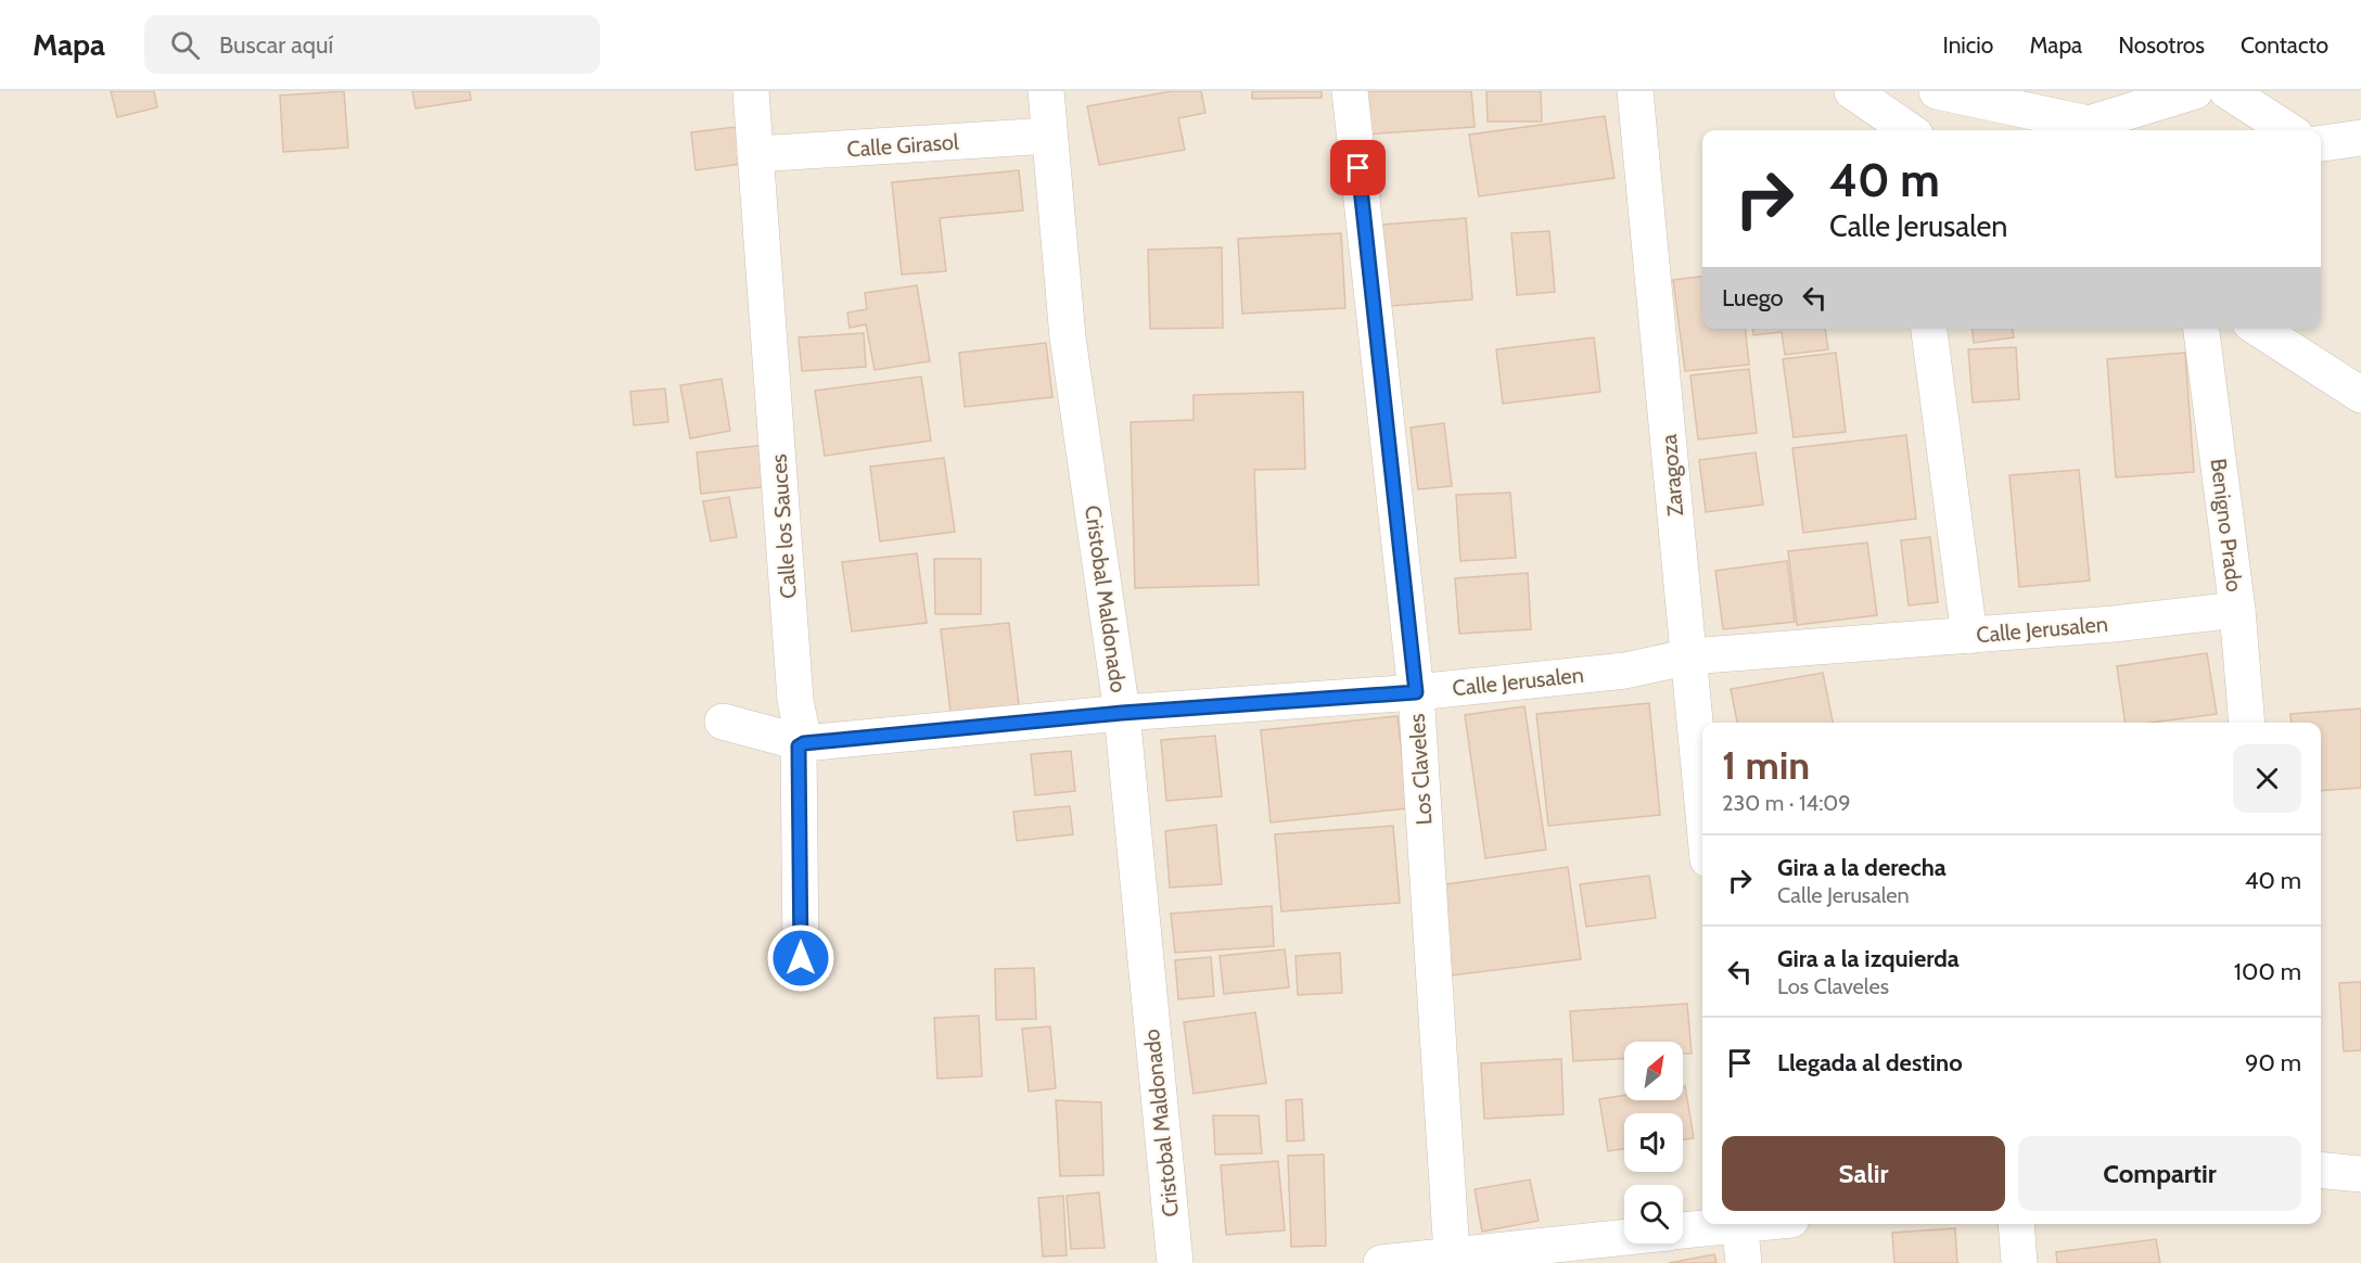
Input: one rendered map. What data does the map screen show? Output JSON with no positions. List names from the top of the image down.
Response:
{
  "streets": {
    "street": [
      "Calle Girasol",
      "Zaragoza",
      "Benigno Prado",
      "Calle los Sauces",
      "Cristobal Maldonado",
      "Calle Jerusalen",
      "Los Claveles"
    ]
  },
  "crossings": [
    ["Calle Girasol", "Calle los Sauces"],
    ["Calle Girasol", "Cristobal Maldonado"],
    ["Zaragoza", "Calle Jerusalen"],
    ["Benigno Prado", "Calle Jerusalen"],
    ["Calle los Sauces", "Calle Jerusalen"],
    ["Cristobal Maldonado", "Calle Jerusalen"],
    ["Calle Jerusalen", "Los Claveles"]
  ],
  "north": "top right",
  "page": {
    "header": "Mapa",
    "search": "Buscar aquí",
    "nav": [
      "Inicio",
      "Mapa",
      "Nosotros",
      "Contacto"
    ],
    "turn": ["40 m", "Calle Jerusalen"],
    "then": "Luego",
    "heading": ["1 min", "230 m · 14:09"],
    "list": [
      {
        "name": "Gira a la derecha",
        "note": "Calle Jerusalen",
        "value": "40 m"
      },
      {
        "name": "Gira a la izquierda",
        "note": "Los Claveles",
        "value": "100 m"
      },
      {
        "name": "Llegada al destino",
        "value": "90 m"
      }
    ],
    "buttons": ["Salir", "Compartir"]
  }
}
